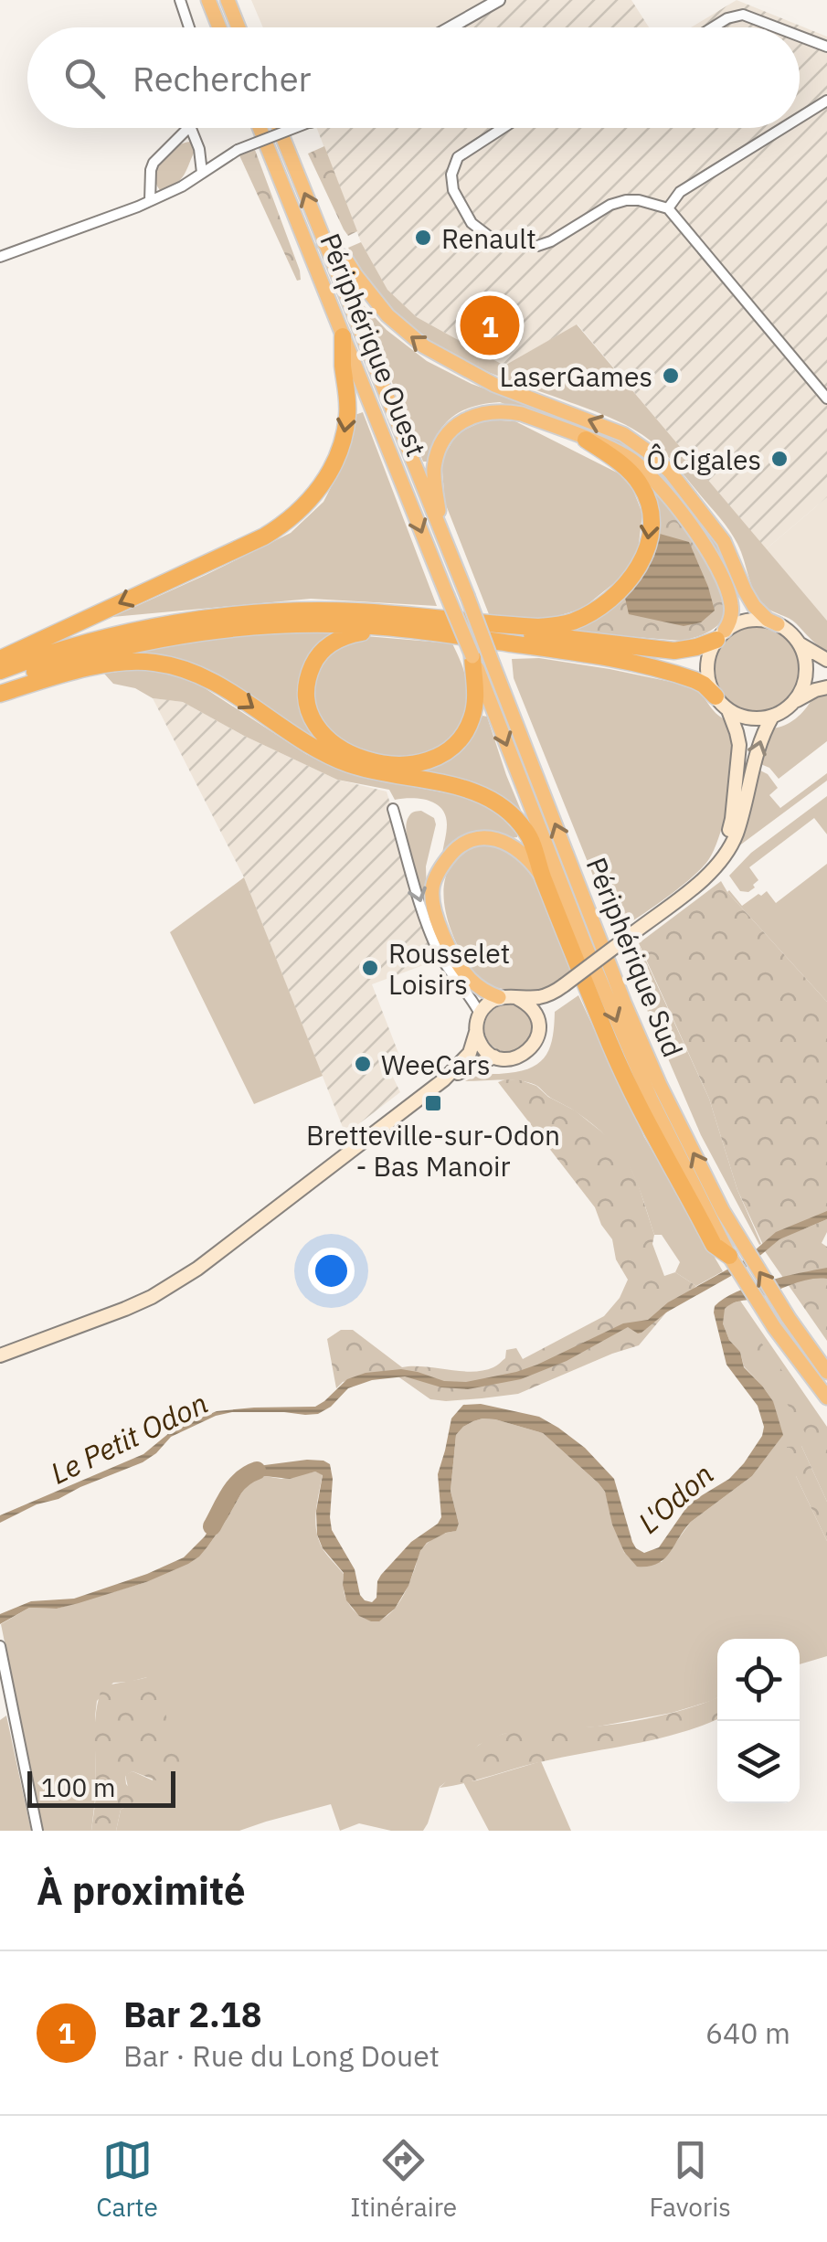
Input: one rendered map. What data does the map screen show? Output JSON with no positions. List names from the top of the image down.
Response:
{
  "streets": {
    "highway": ["Périphérique Ouest", "Périphérique Sud"]
  },
  "crossings": [
    ["Périphérique Ouest", "Périphérique Sud"]
  ],
  "water": ["Le Petit Odon", "L'Odon"],
  "places": {
    "other": [
      "Renault",
      "LaserGames",
      "Ô Cigales",
      "Rousselet Loisirs",
      "WeeCars"
    ],
    "transit": ["Bretteville-sur-Odon - Bas Manoir"]
  },
  "scale_bar": "100 m",
  "page": {
    "search": "Rechercher",
    "pins": "1",
    "scale": "100 m",
    "heading": "À proximité",
    "list": [
      {
        "mark": "1",
        "name": "Bar 2.18",
        "note": "Bar · Rue du Long Douet",
        "value": "640 m"
      }
    ],
    "nav": ["Carte", "Itinéraire", "Favoris"]
  }
}
